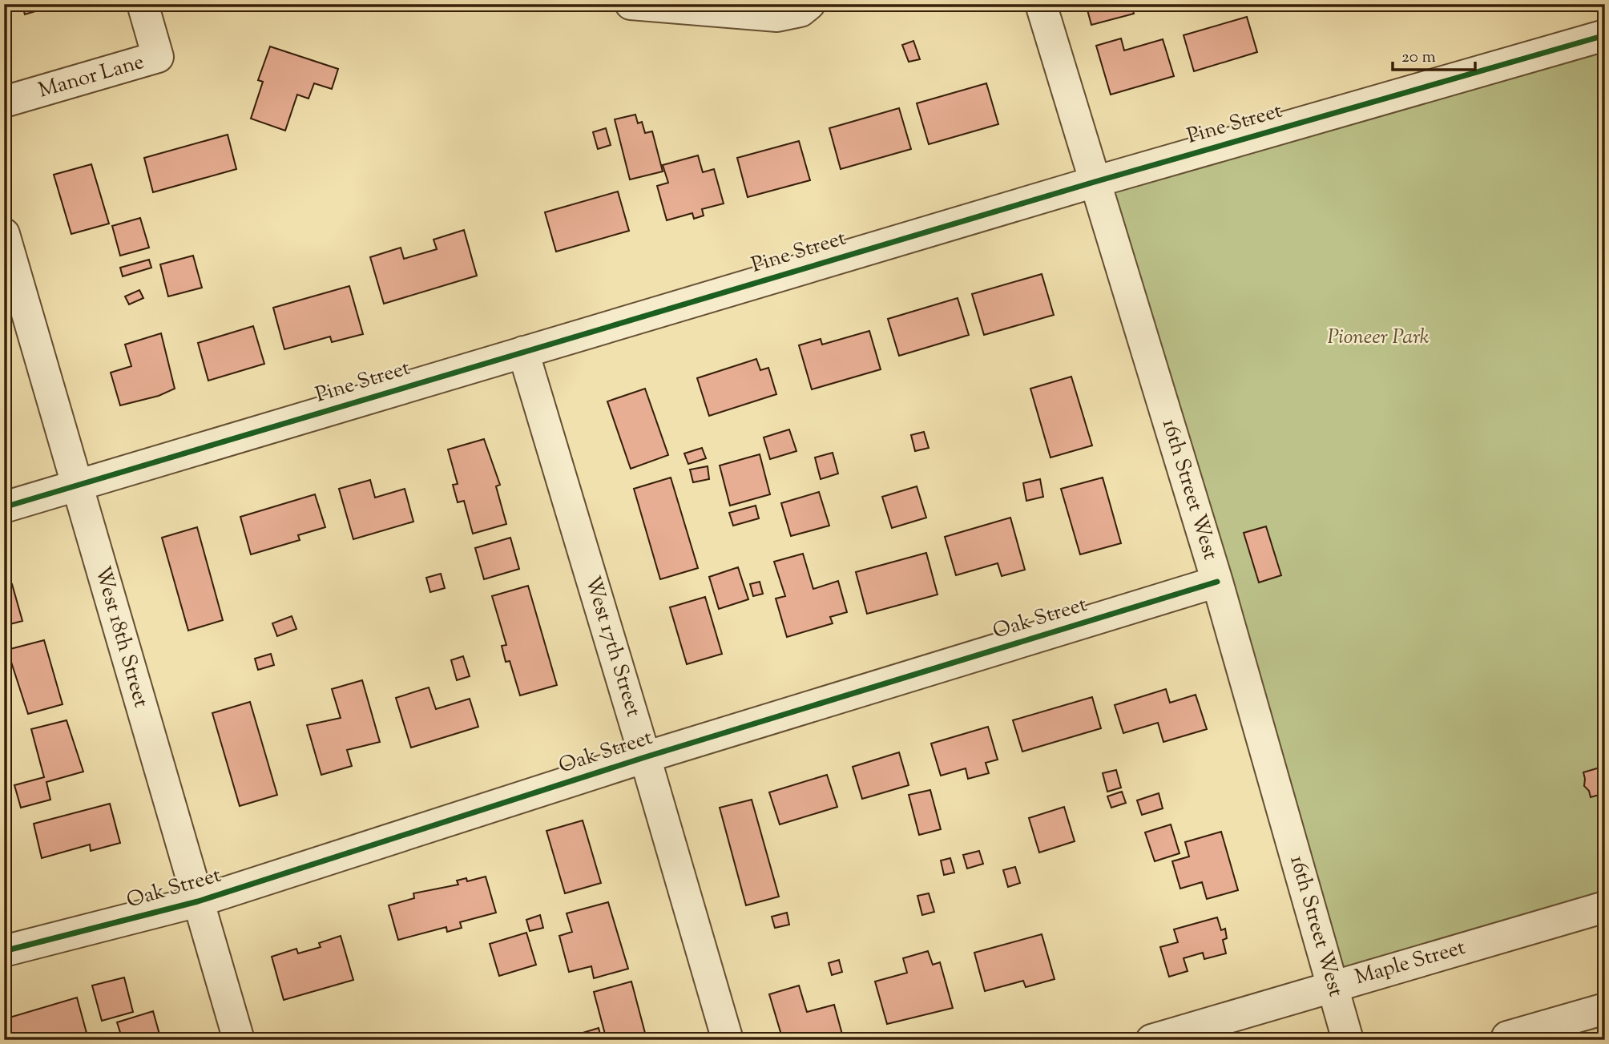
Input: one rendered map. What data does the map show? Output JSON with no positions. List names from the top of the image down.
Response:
{
  "streets": {
    "street": [
      "Manor Lane",
      "Pine Street",
      "16th Street West",
      "Oak Street",
      "West 18th Street",
      "West 17th Street",
      "Maple Street"
    ]
  },
  "crossings": [
    ["Pine Street", "16th Street West"],
    ["Pine Street", "West 18th Street"],
    ["Pine Street", "West 17th Street"],
    ["16th Street West", "Oak Street"],
    ["16th Street West", "Maple Street"],
    ["Oak Street", "West 18th Street"],
    ["Oak Street", "West 17th Street"]
  ],
  "parks": ["Pioneer Park"],
  "scale_bar": "20 m"
}
